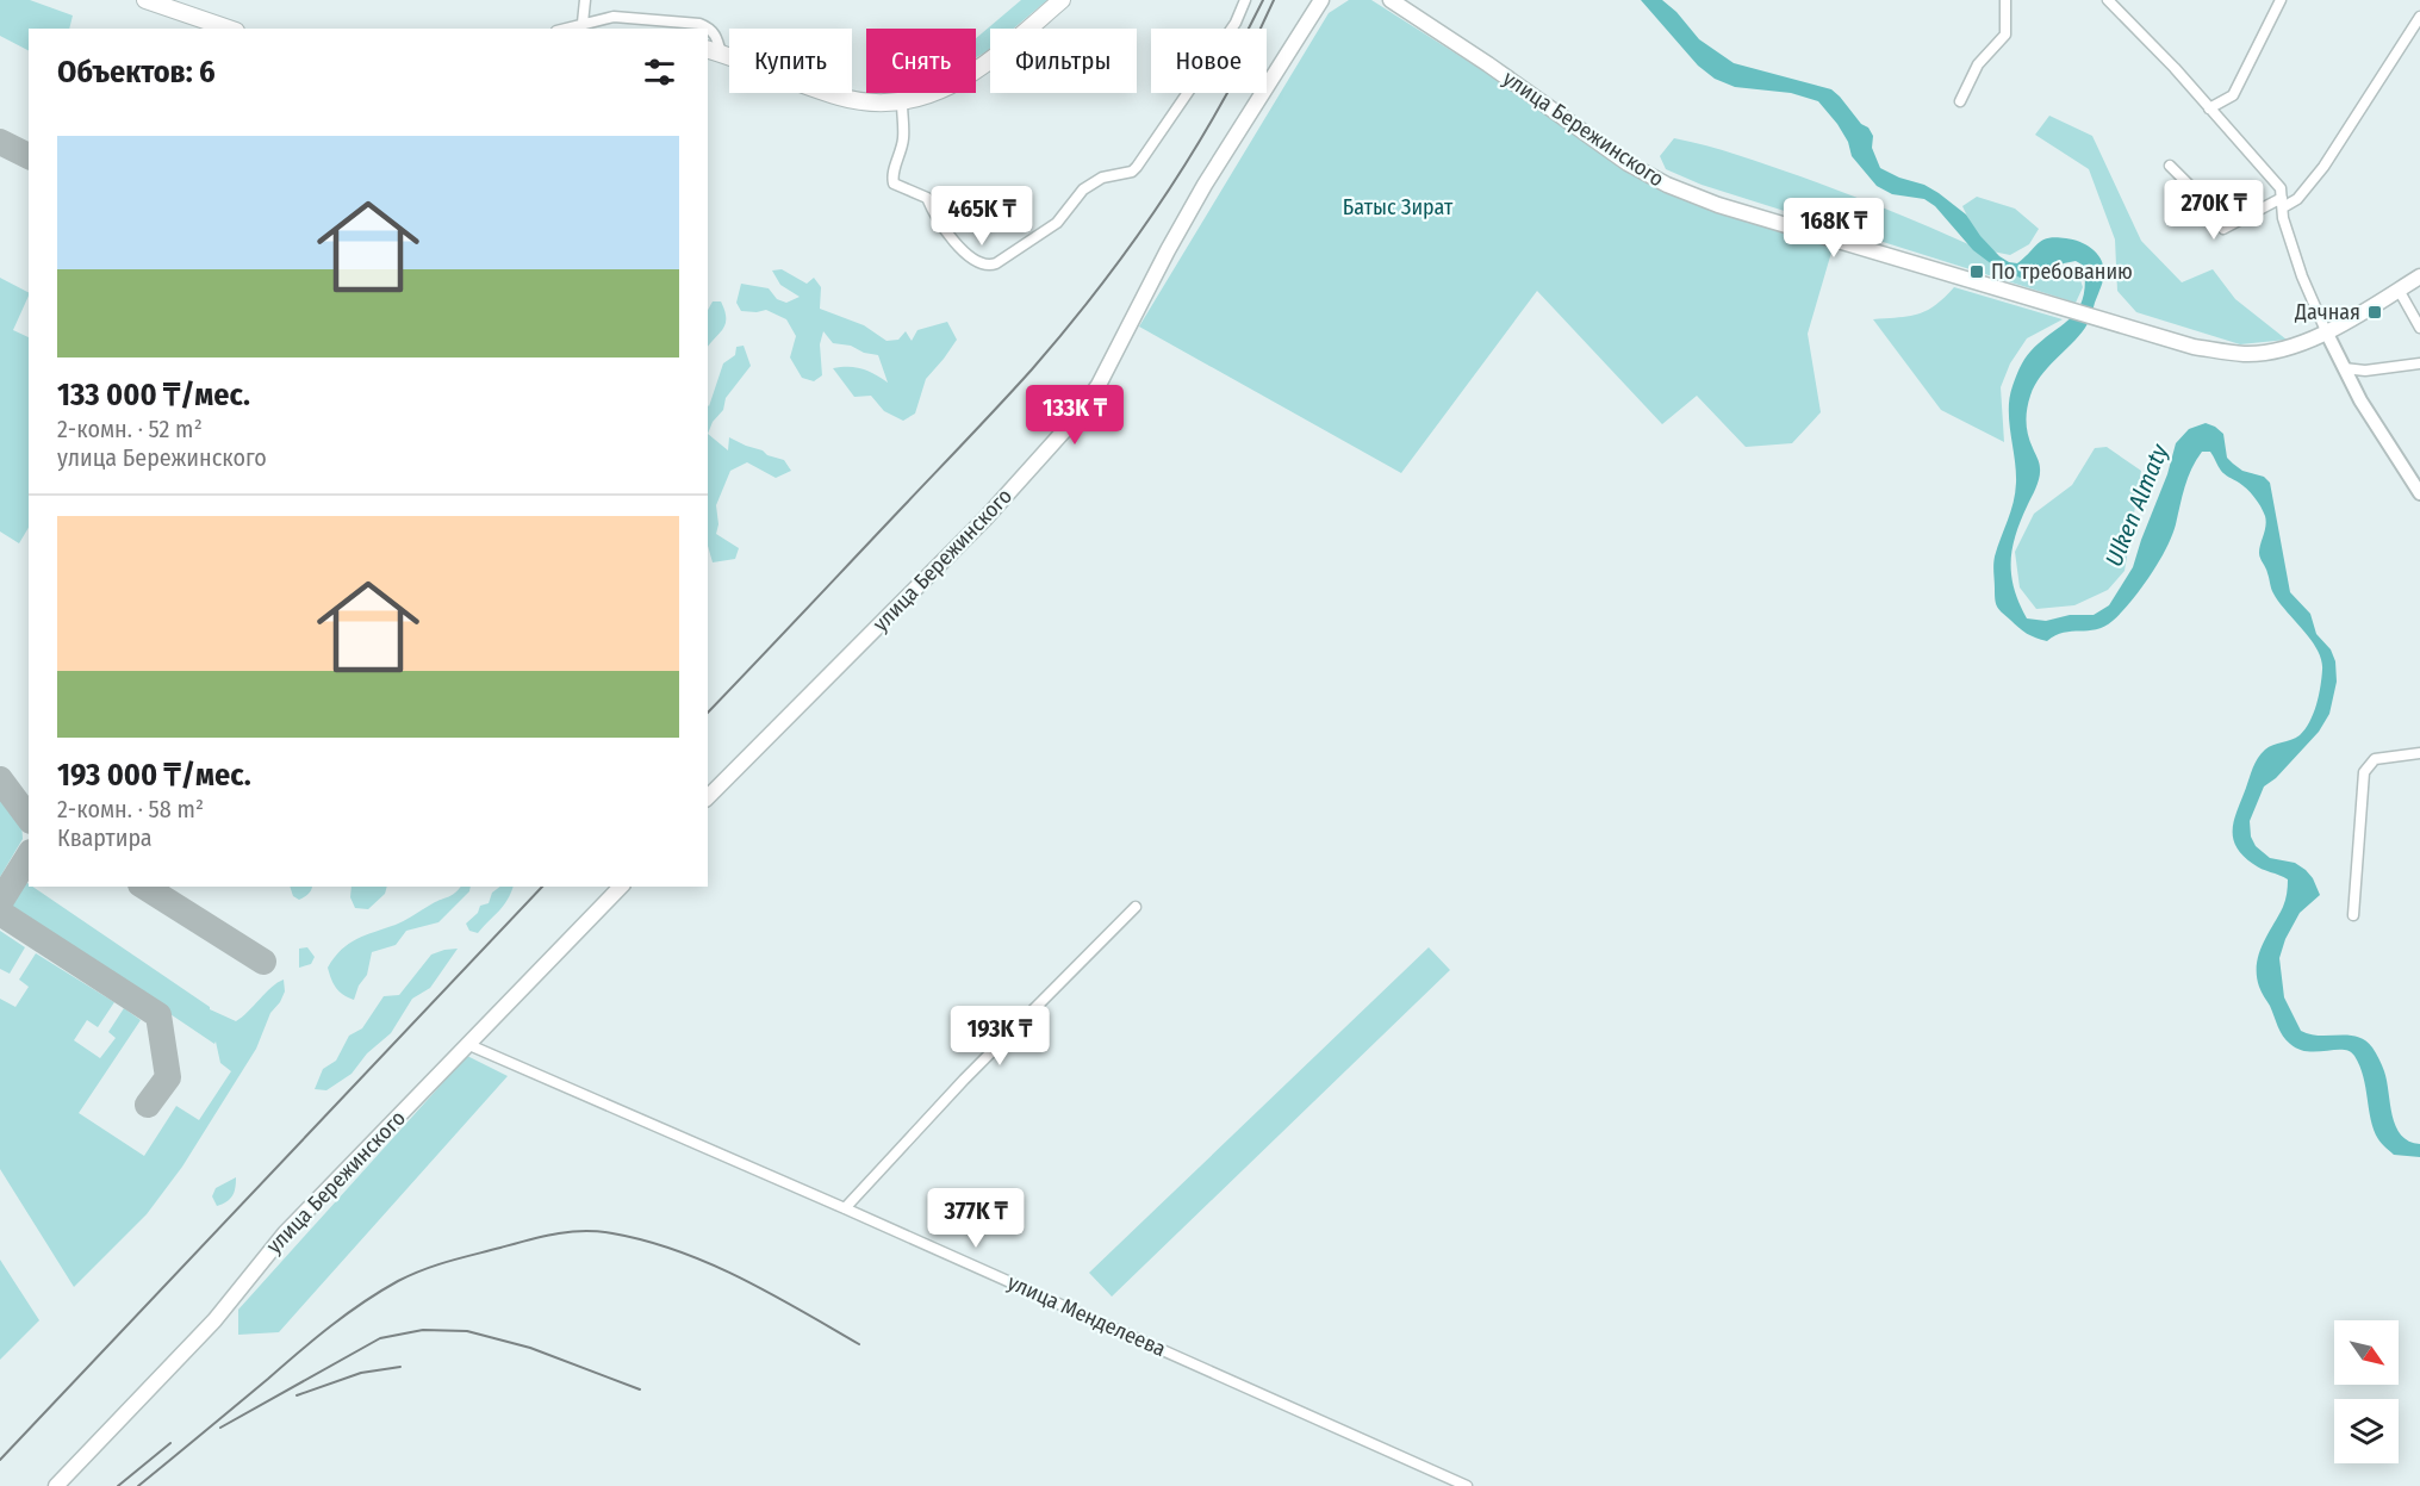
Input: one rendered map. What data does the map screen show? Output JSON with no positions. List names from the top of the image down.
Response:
{
  "streets": {
    "main road": ["улица Бережинского"],
    "street": ["улица Менделеева"]
  },
  "crossings": [
    ["улица Бережинского", "улица Менделеева"]
  ],
  "water": ["Ulken Almaty"],
  "parks": ["Батыс Зират"],
  "places": {
    "transit": ["По требованию", "Дачная"]
  },
  "north": "bottom right",
  "page": {
    "chip": [
      "Купить",
      "Снять",
      "Фильтры",
      "Новое"
    ],
    "heading": "Объектов: 6",
    "list": [
      {
        "name": "133 000 ₸/мес.",
        "note": "2-комн. · 52 m² · улица Бережинского"
      },
      {
        "name": "193 000 ₸/мес.",
        "note": "2-комн. · 58 m² · Квартира"
      }
    ],
    "price": [
      "270K ₸",
      "465K ₸",
      "168K ₸",
      "133K ₸",
      "193K ₸",
      "377K ₸"
    ]
  }
}
